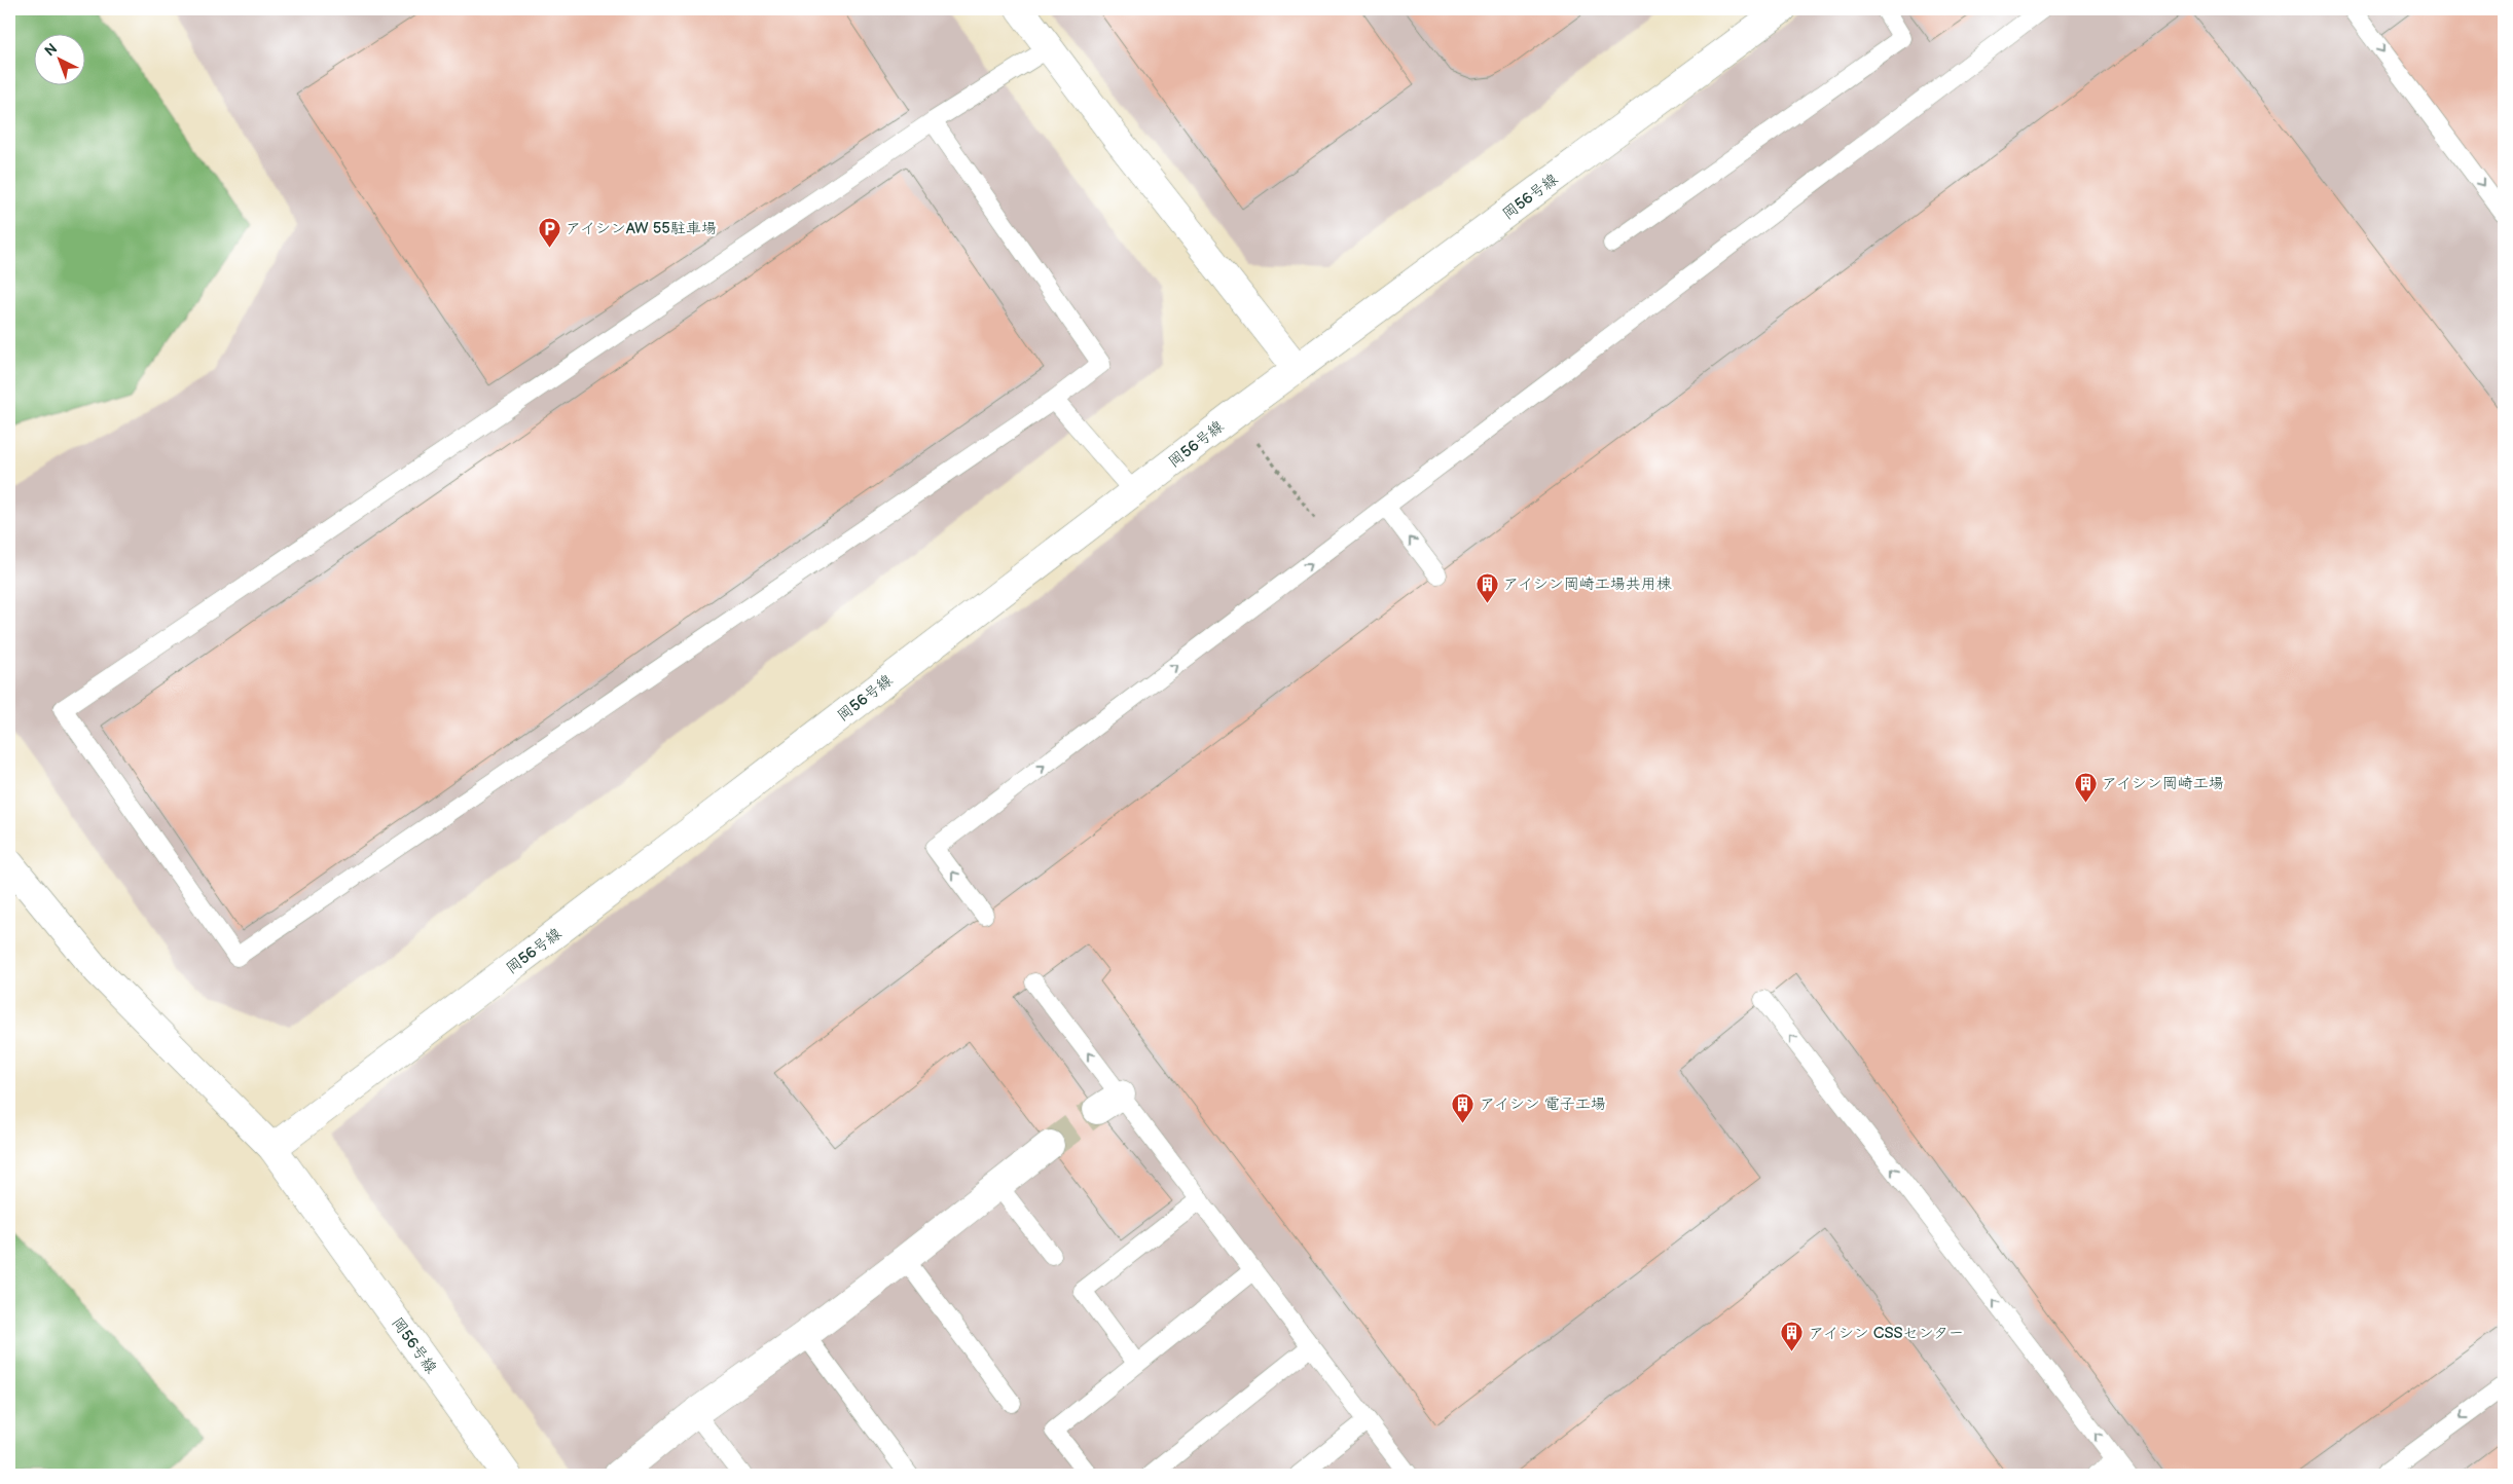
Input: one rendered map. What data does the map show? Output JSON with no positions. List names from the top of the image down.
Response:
{
  "streets": {
    "street": ["岡56号線"]
  },
  "places": {
    "parking": ["アイシンAW 55駐車場"],
    "building": [
      "アイシン岡崎工場共用棟",
      "アイシン岡崎工場",
      "アイシン 電子工場",
      "アイシン CSSセンター"
    ]
  },
  "north": "top left"
}
